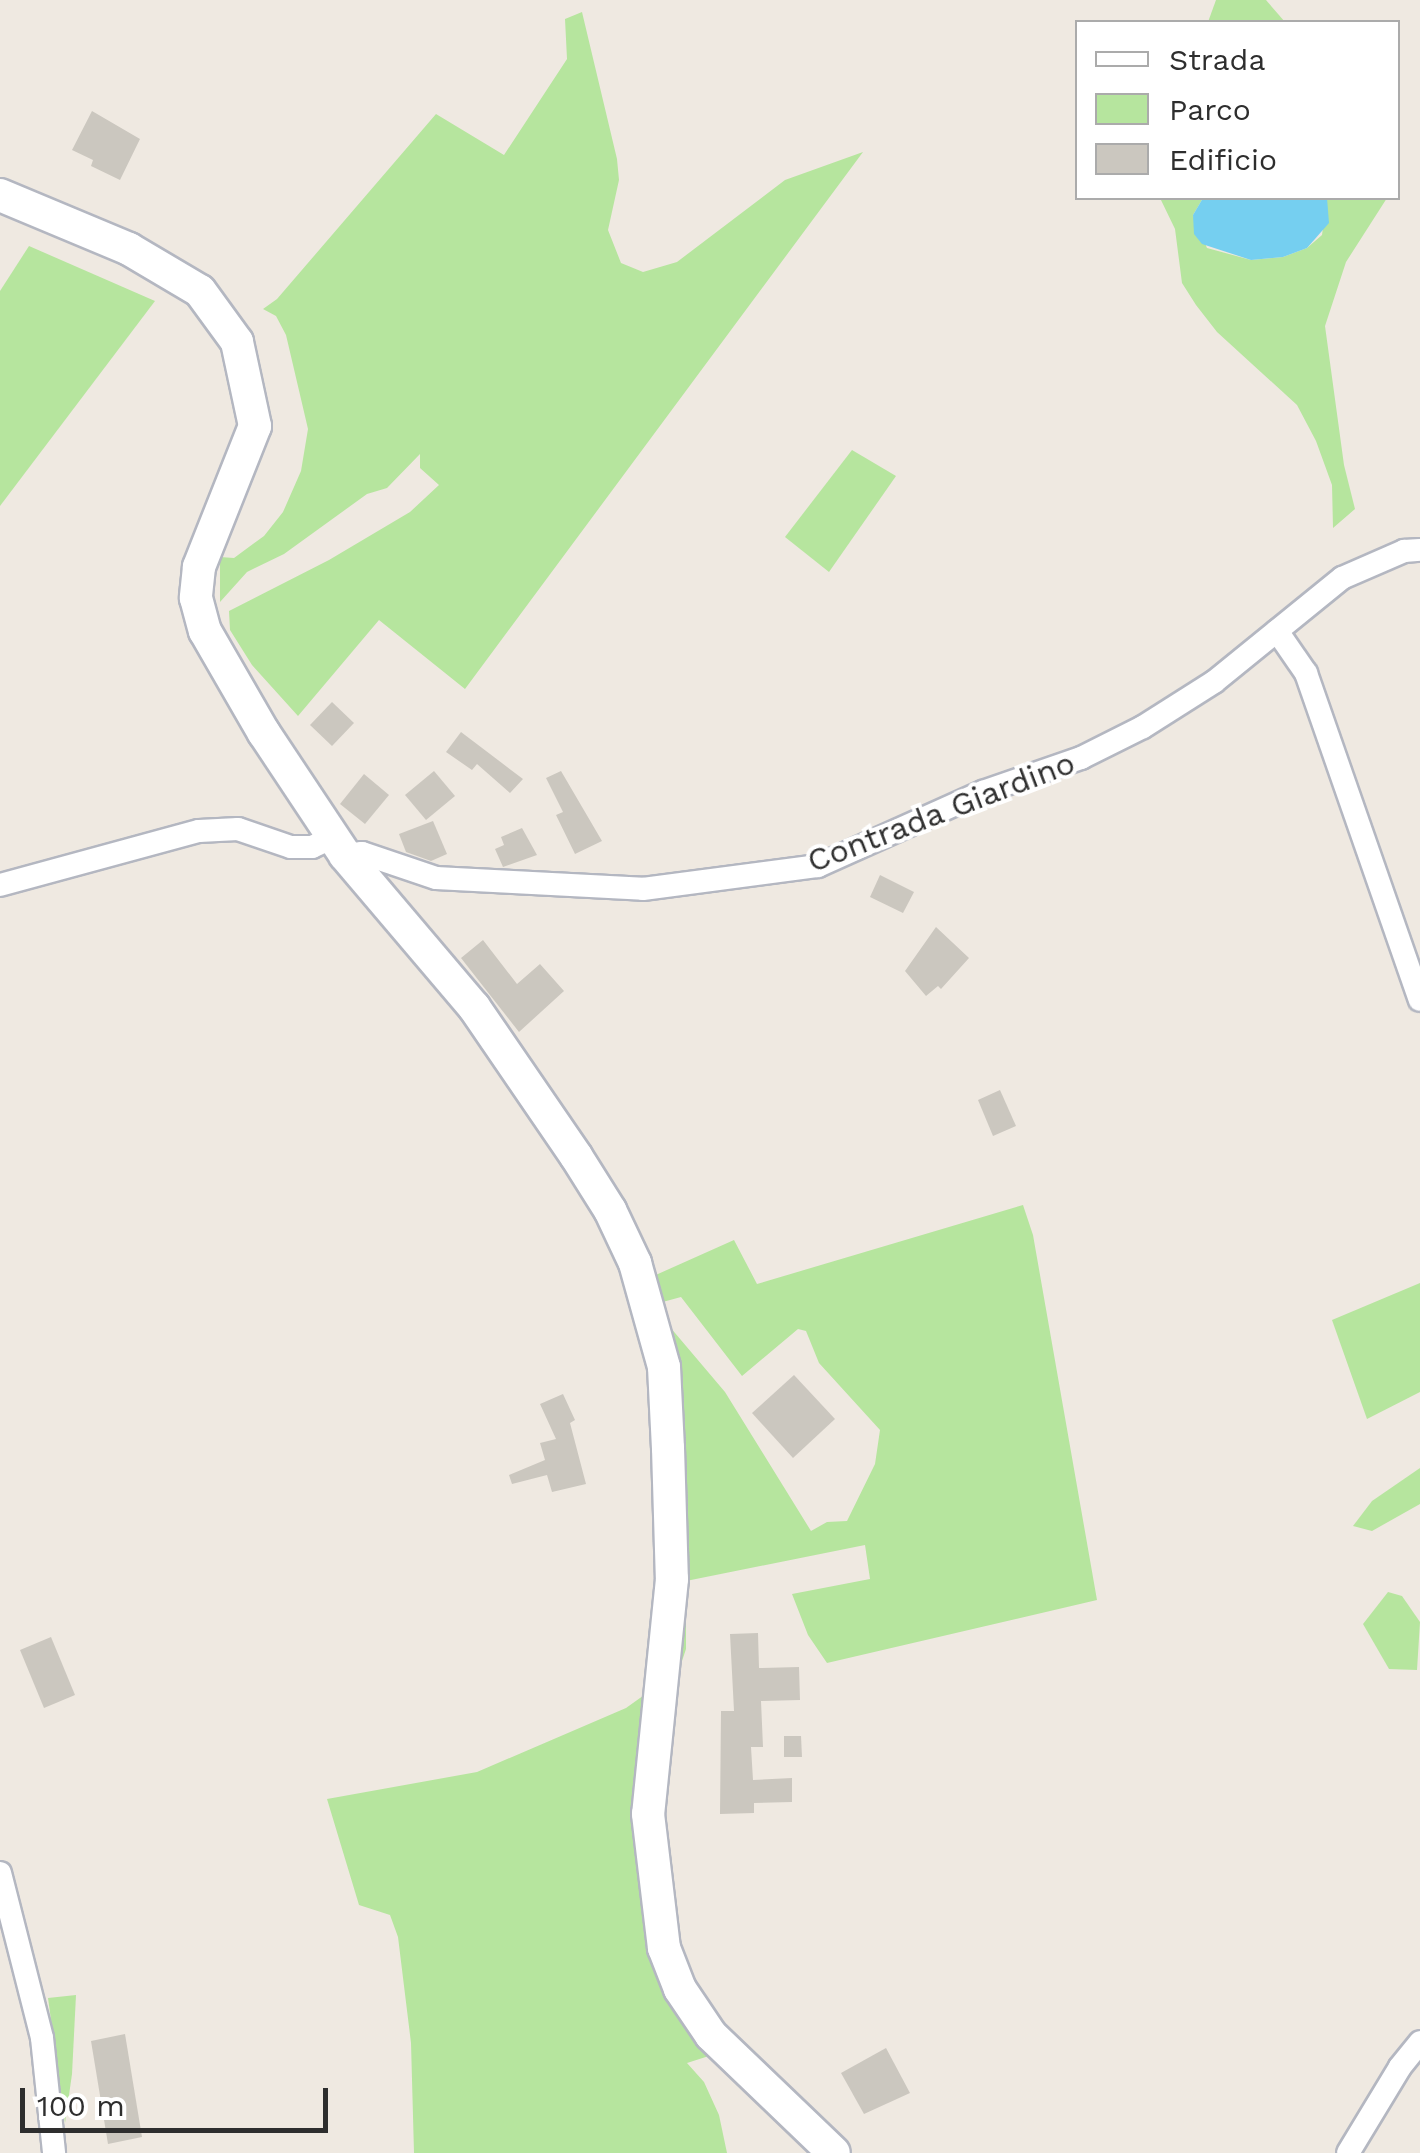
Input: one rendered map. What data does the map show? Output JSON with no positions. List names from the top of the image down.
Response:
{
  "streets": {
    "street": ["Contrada Giardino"]
  },
  "legend": ["Strada", "Parco", "Edificio"],
  "scale_bar": "100 m"
}
